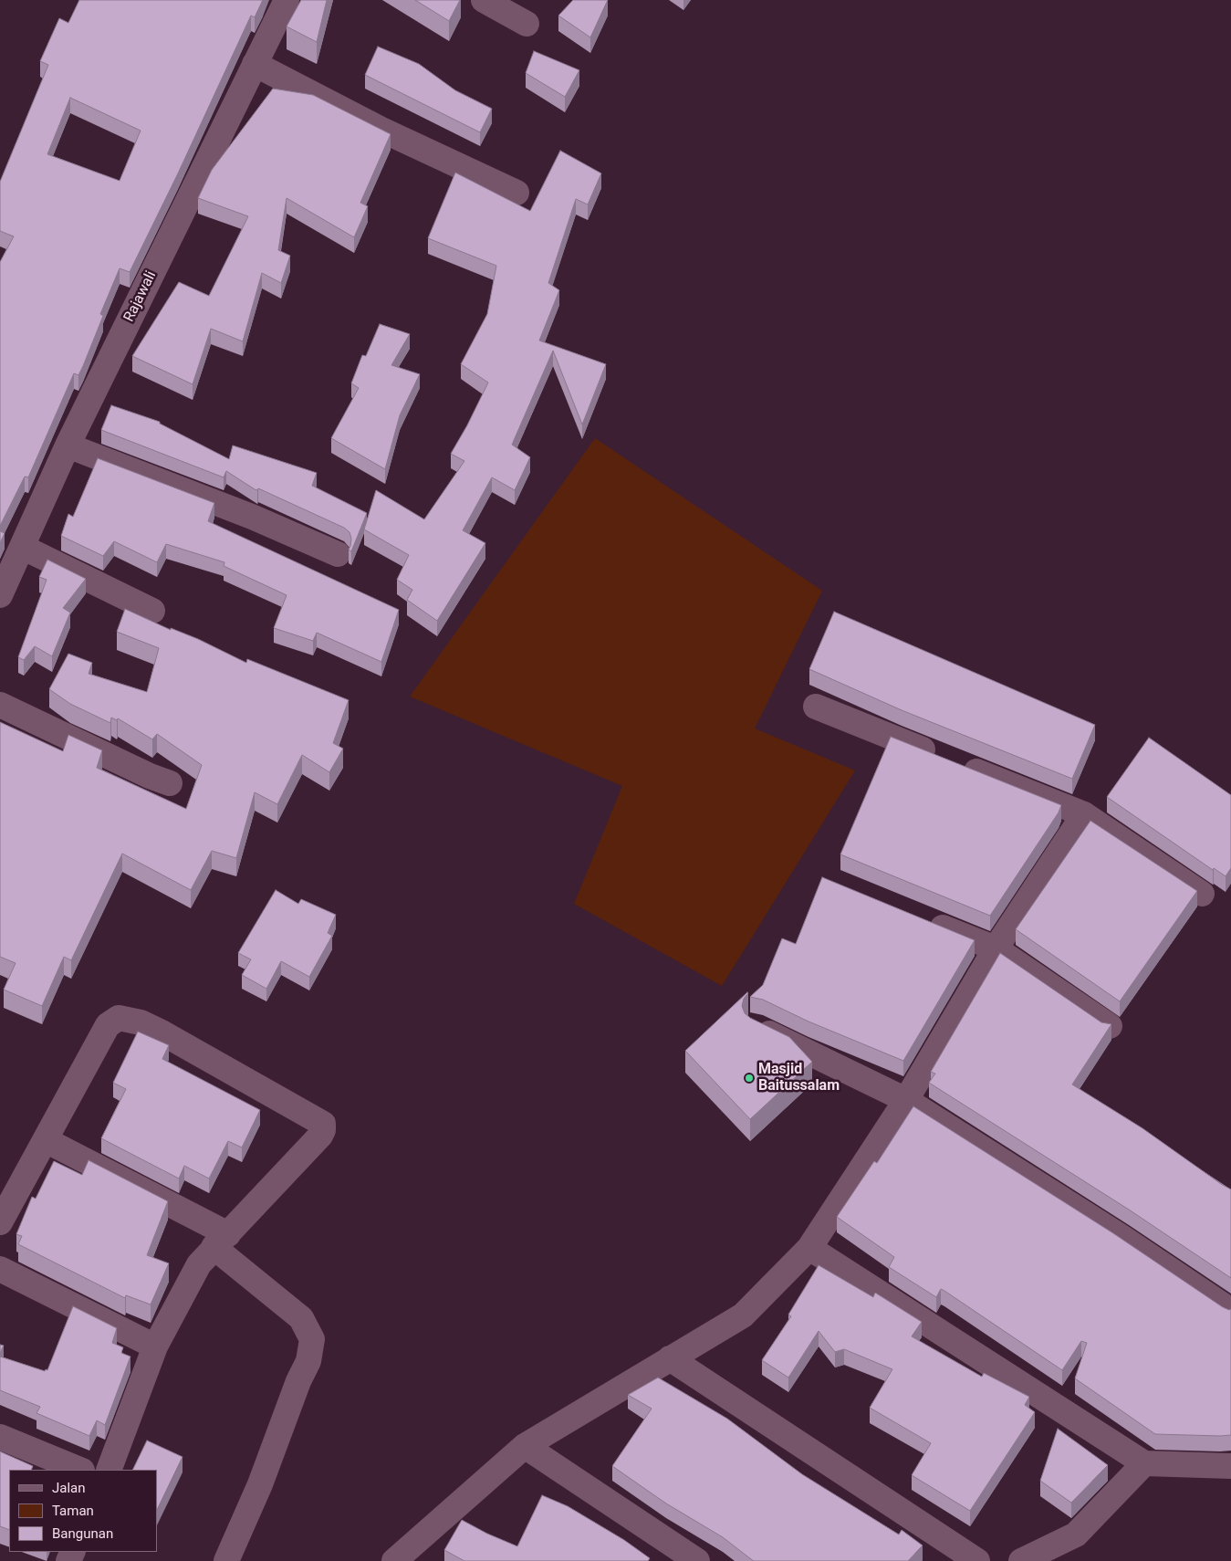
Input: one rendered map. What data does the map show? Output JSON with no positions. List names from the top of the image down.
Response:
{
  "streets": {
    "street": ["Rajawali"]
  },
  "places": ["Masjid Baitussalam"],
  "legend": ["Jalan", "Taman", "Bangunan"]
}
